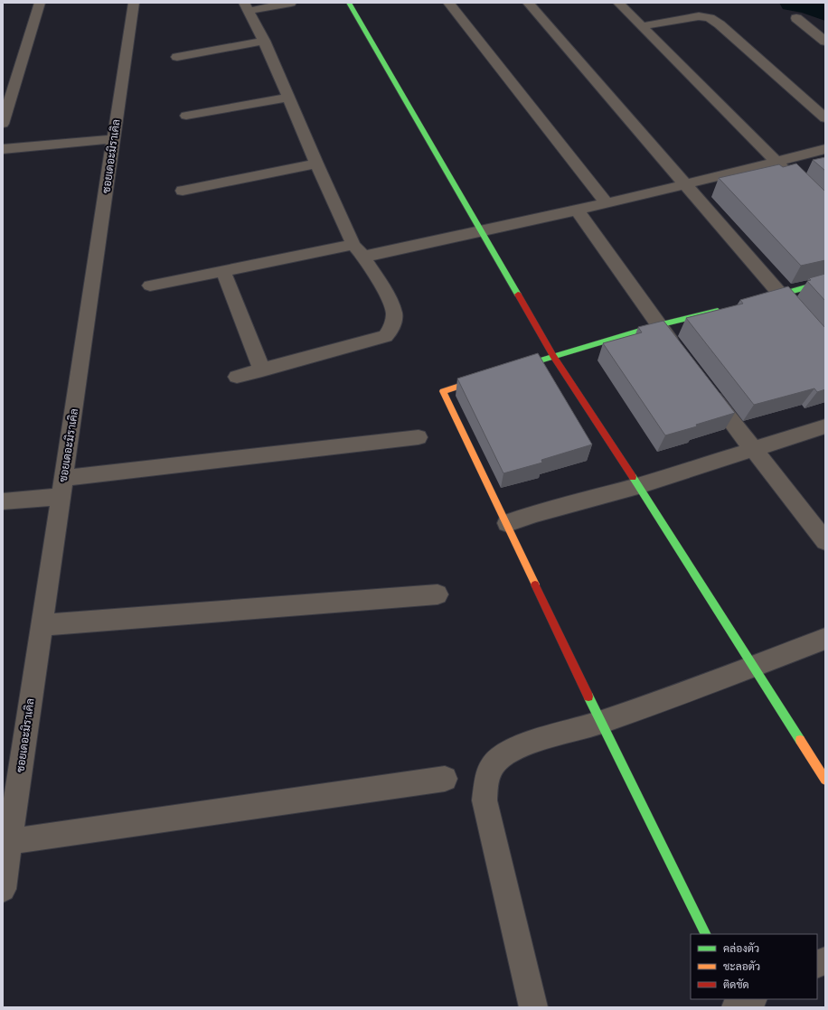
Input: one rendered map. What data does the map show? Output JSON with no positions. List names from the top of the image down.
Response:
{
  "streets": {
    "street": ["ซอยเดอะมิราเคิล"]
  },
  "legend": ["คล่องตัว", "ชะลอตัว", "ติดขัด"]
}
